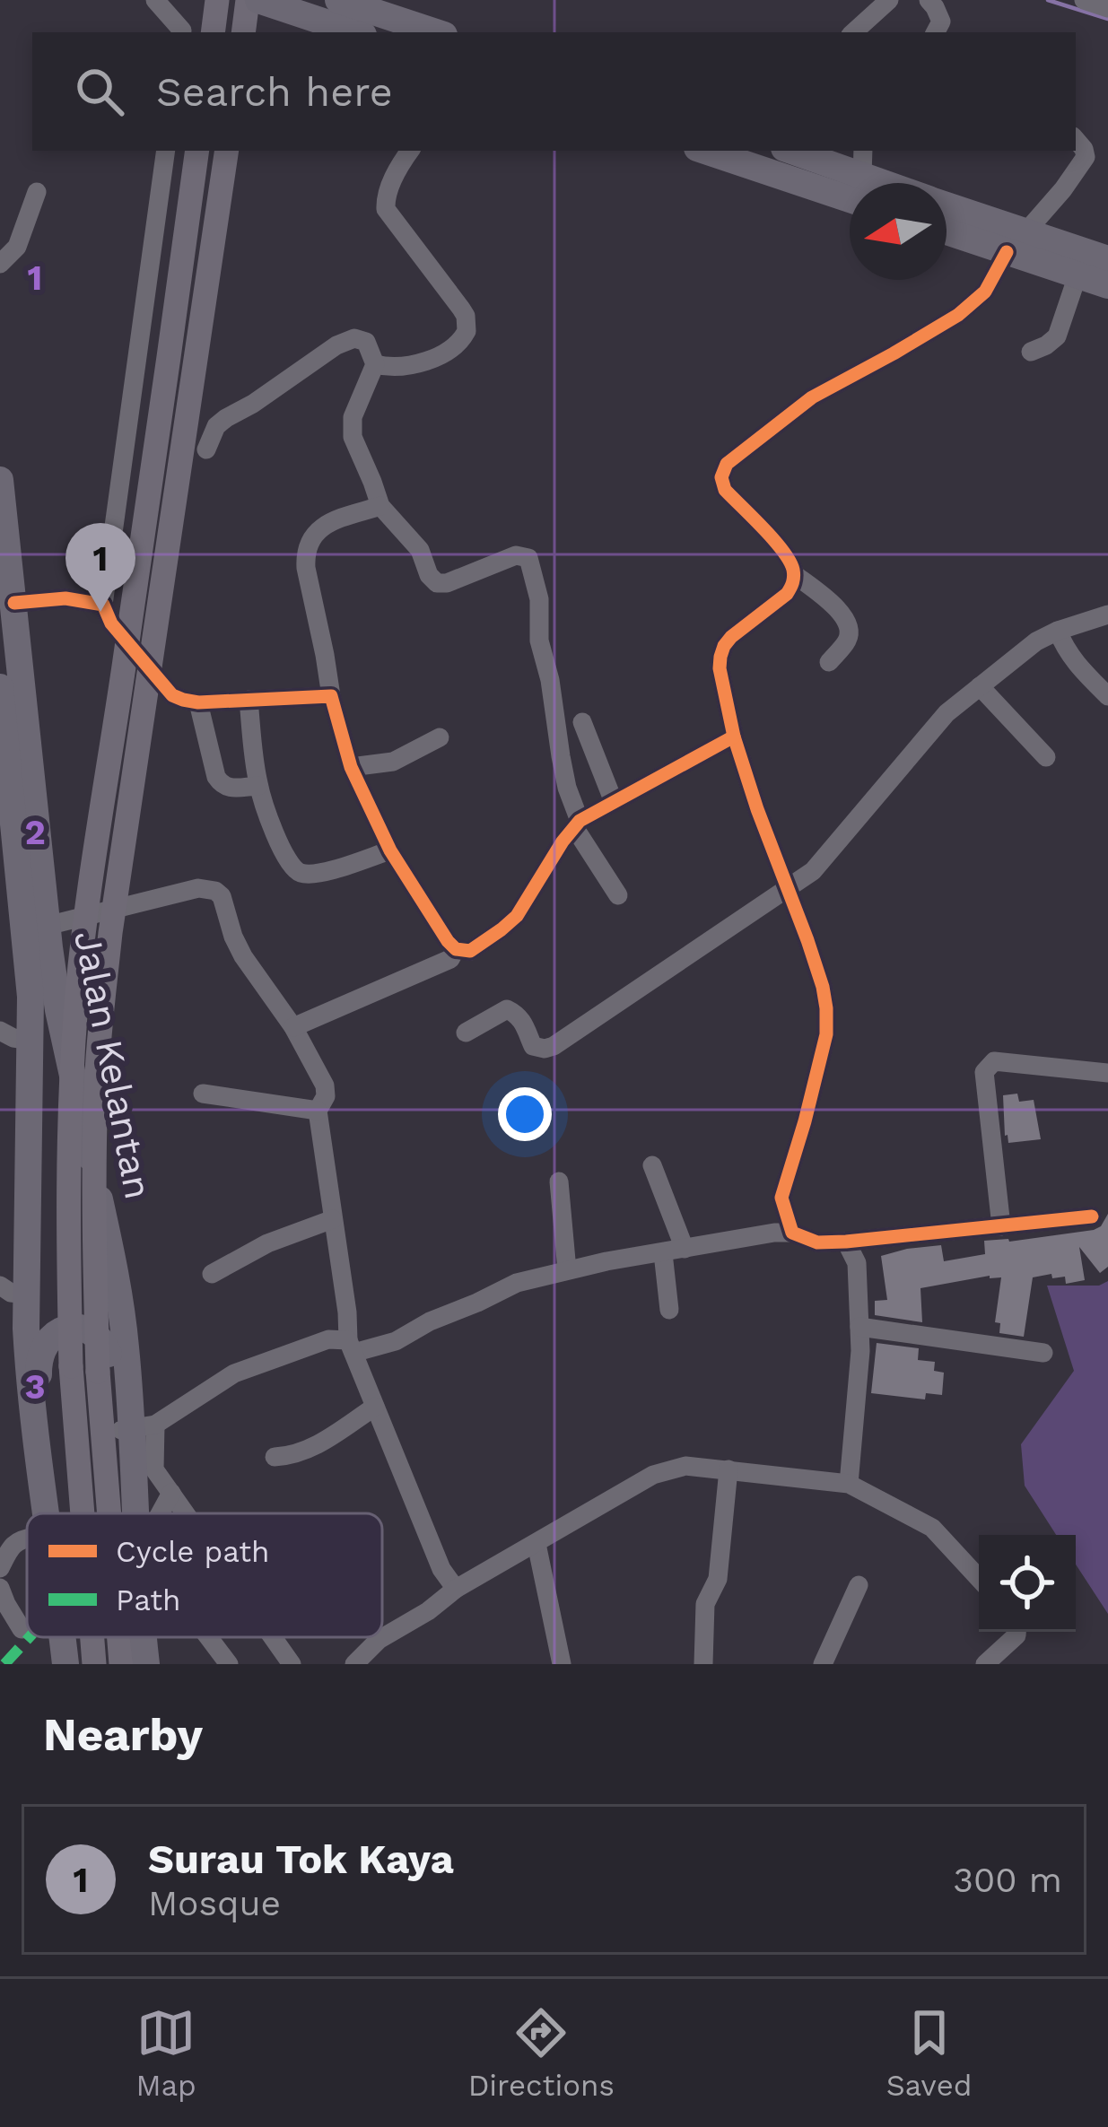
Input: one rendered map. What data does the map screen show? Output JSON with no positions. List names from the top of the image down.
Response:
{
  "streets": {
    "highway": ["Jalan Kelantan"]
  },
  "legend": ["Cycle path", "Path"],
  "north": "left",
  "page": {
    "search": "Search here",
    "pins": "1",
    "heading": "Nearby",
    "list": [
      {
        "mark": "1",
        "name": "Surau Tok Kaya",
        "note": "Mosque",
        "value": "300 m"
      }
    ],
    "nav": ["Map", "Directions", "Saved"]
  },
  "grid": {
    "rows": ["1", "2", "3"]
  }
}
